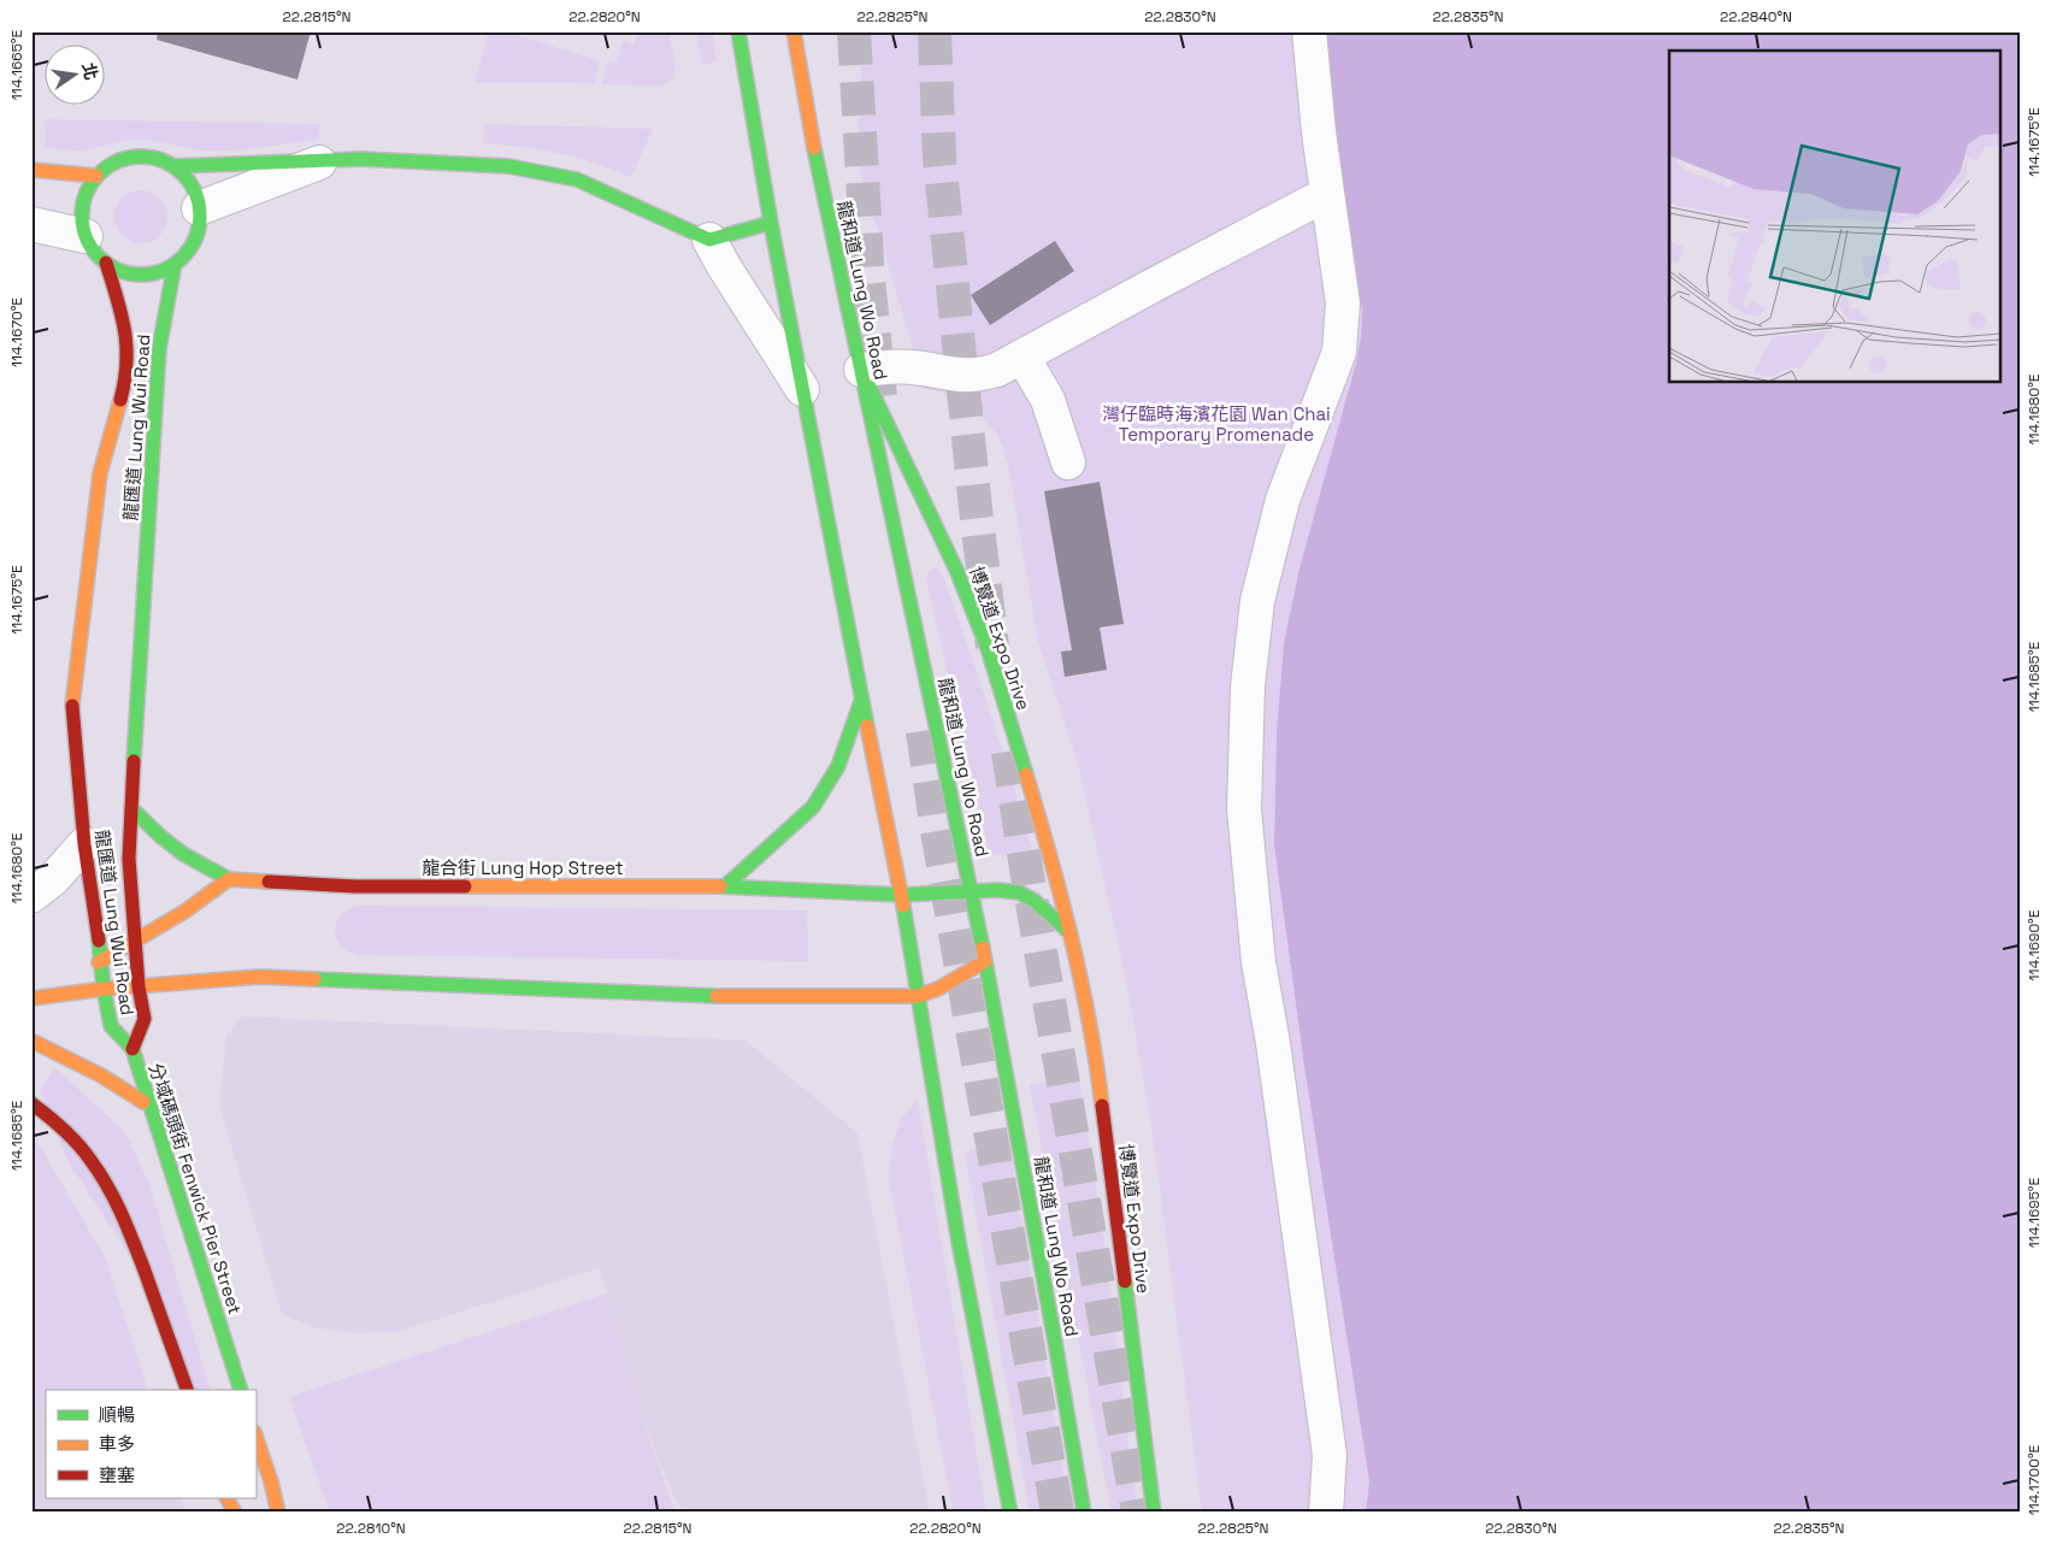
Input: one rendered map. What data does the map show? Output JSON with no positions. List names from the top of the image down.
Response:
{
  "streets": {
    "main road": [
      "龍和道 Lung Wo Road",
      "龍匯道 Lung Wui Road",
      "博覽道 Expo Drive",
      "龍合街 Lung Hop Street",
      "分域碼頭街 Fenwick Pier Street"
    ]
  },
  "crossings": [
    ["龍和道 Lung Wo Road", "博覽道 Expo Drive"],
    ["龍和道 Lung Wo Road", "龍合街 Lung Hop Street"],
    ["龍匯道 Lung Wui Road", "分域碼頭街 Fenwick Pier Street"]
  ],
  "parks": ["灣仔臨時海濱花園 Wan Chai Temporary Promenade"],
  "legend": ["順暢", "車多", "壅塞"],
  "north": "right",
  "coordinates": [
    "22.2815°N",
    "22.2820°N",
    "22.2825°N",
    "22.2830°N",
    "22.2835°N",
    "22.2840°N",
    "114.1665°E",
    "114.1675°E",
    "114.1670°E",
    "114.1680°E",
    "114.1685°E",
    "114.1690°E",
    "114.1695°E",
    "114.1700°E",
    "22.2810°N"
  ]
}
